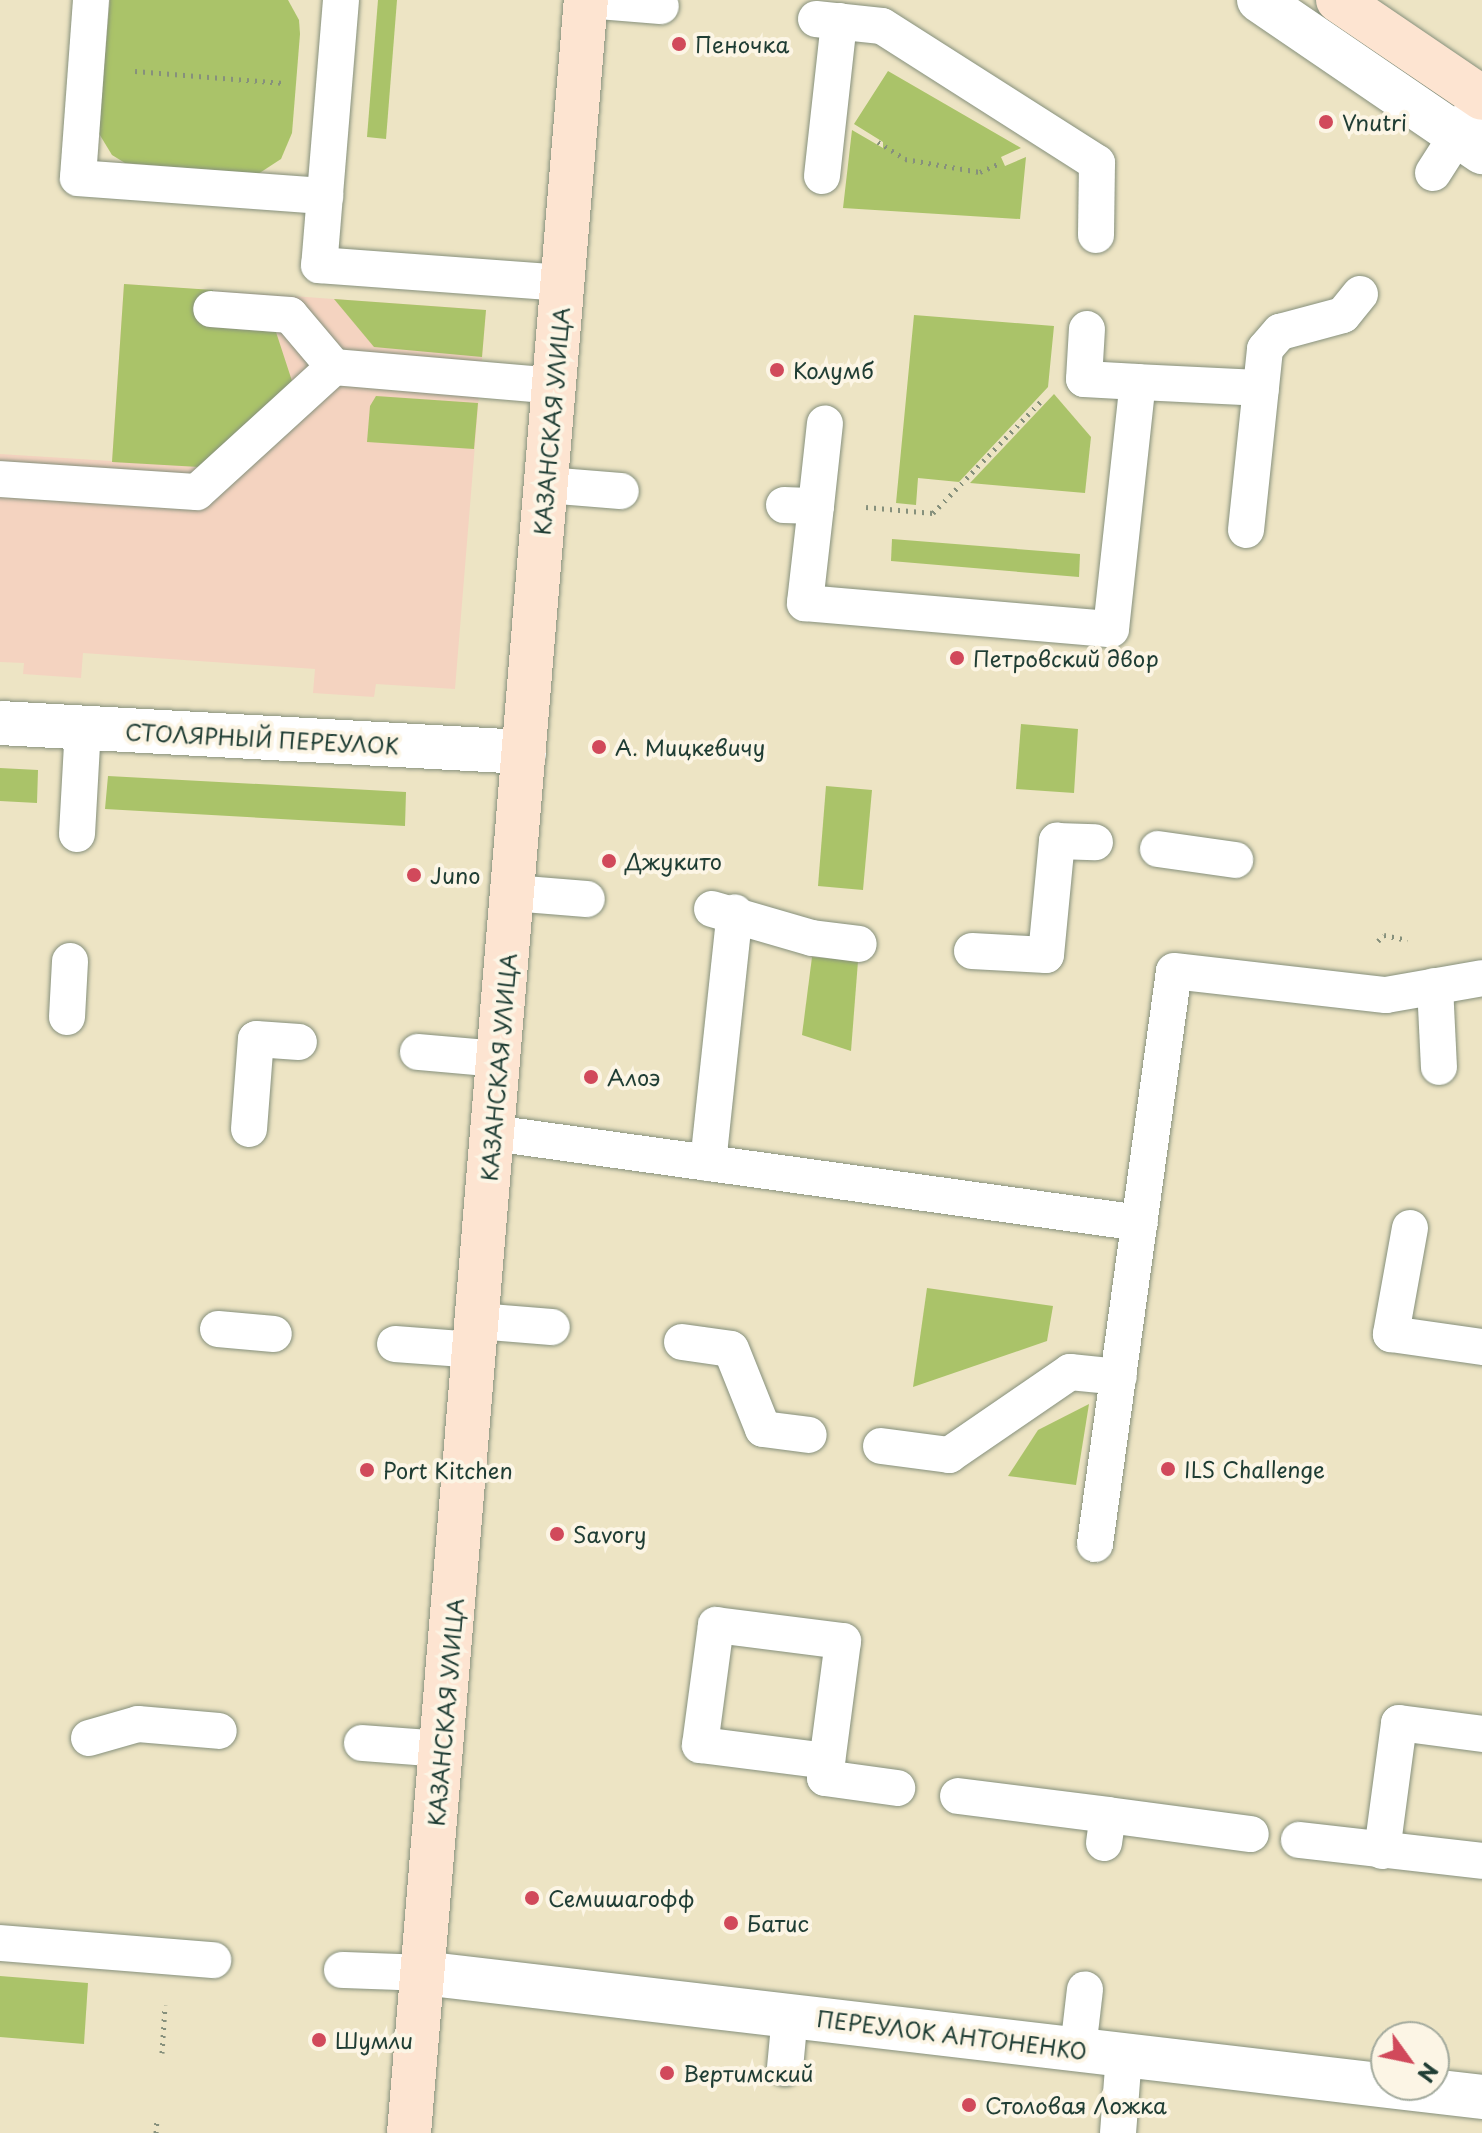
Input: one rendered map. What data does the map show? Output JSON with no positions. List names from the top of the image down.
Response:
{
  "streets": {
    "street": ["КАЗАНСКАЯ УЛИЦА", "СТОЛЯРНЫЙ ПЕРЕУЛОК", "ПЕРЕУЛОК АНТОНЕНКО"]
  },
  "crossings": [
    ["КАЗАНСКАЯ УЛИЦА", "СТОЛЯРНЫЙ ПЕРЕУЛОК"],
    ["КАЗАНСКАЯ УЛИЦА", "ПЕРЕУЛОК АНТОНЕНКО"]
  ],
  "places": [
    "Пеночка",
    "Vnutri",
    "Колумб",
    "Петровский двор",
    "А. Мицкевичу",
    "Джукито",
    "Juno",
    "Алоэ",
    "ILS Challenge",
    "Port Kitchen",
    "Savory",
    "Семишагофф",
    "Батис",
    "Шумли",
    "Вертимский",
    "Столовая Ложка"
  ],
  "north": "bottom right"
}
